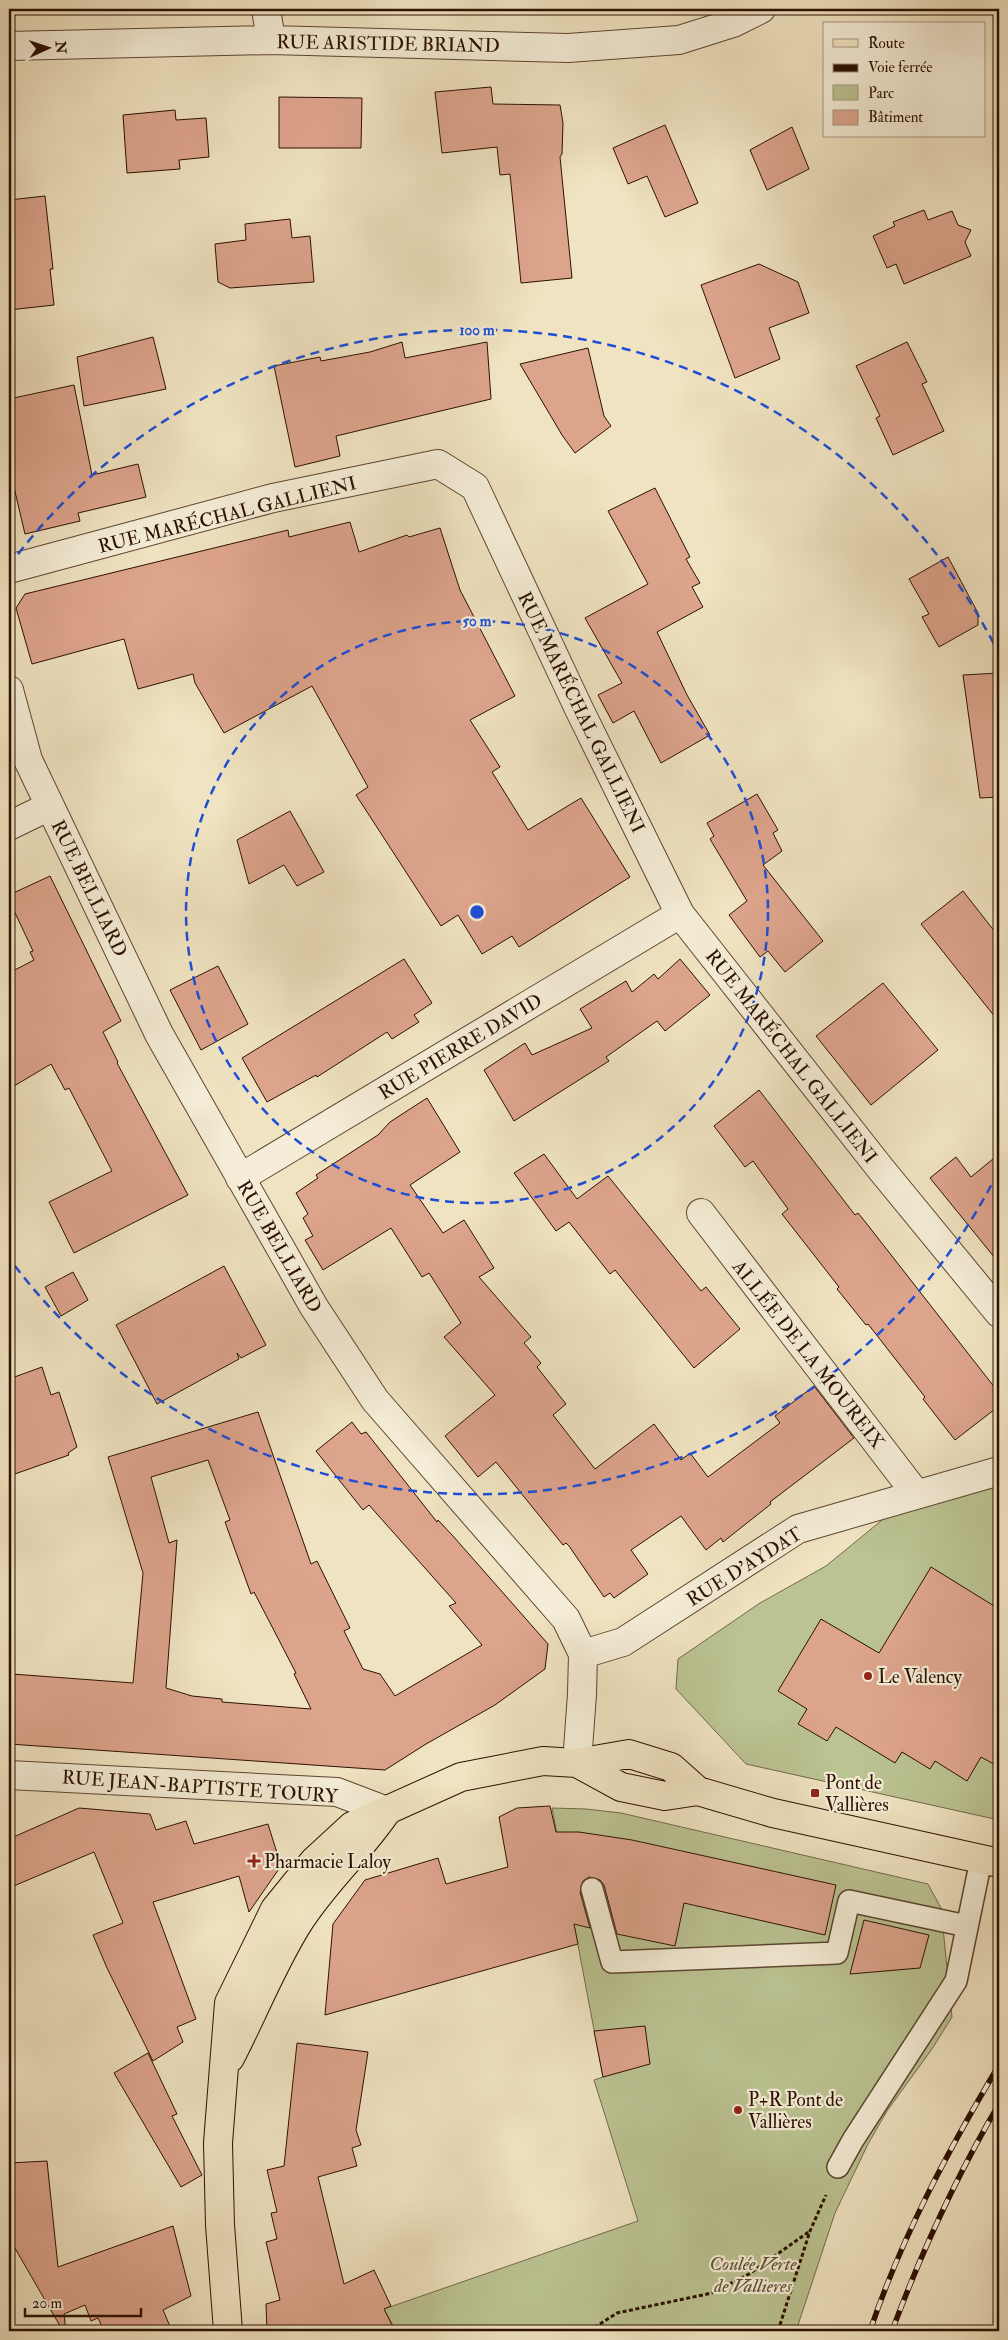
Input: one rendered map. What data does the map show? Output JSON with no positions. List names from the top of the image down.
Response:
{
  "streets": {
    "street": [
      "RUE ARISTIDE BRIAND",
      "RUE MARÉCHAL GALLIENI",
      "RUE BELLIARD",
      "RUE PIERRE DAVID",
      "ALLÉE DE LA MOUREIX",
      "RUE D'AYDAT",
      "RUE JEAN-BAPTISTE TOURY"
    ]
  },
  "crossings": [
    ["RUE MARÉCHAL GALLIENI", "RUE PIERRE DAVID"],
    ["RUE BELLIARD", "RUE PIERRE DAVID"],
    ["RUE BELLIARD", "RUE D'AYDAT"],
    ["ALLÉE DE LA MOUREIX", "RUE D'AYDAT"]
  ],
  "parks": ["Coulée Verte de Vallieres"],
  "places": {
    "other": ["Le Valency", "P+R Pont de Vallières"],
    "transit": ["Pont de Vallières"],
    "health": ["Pharmacie Laloy"]
  },
  "legend": [
    "Route",
    "Voie ferrée",
    "Parc",
    "Bâtiment"
  ],
  "scale_bar": "20 m",
  "north": "right",
  "rings": ["100 m", "50 m"]
}
